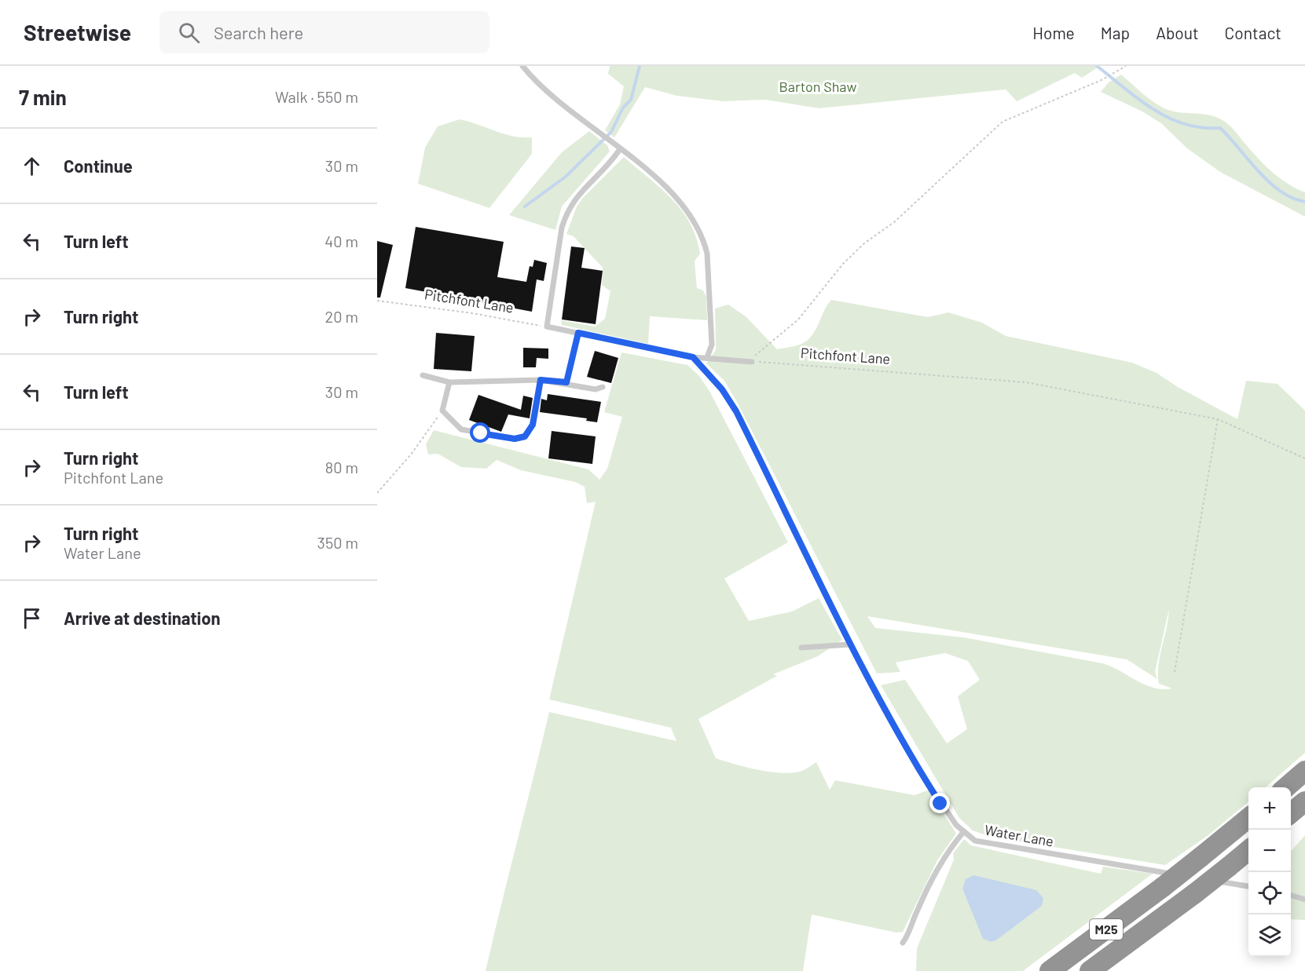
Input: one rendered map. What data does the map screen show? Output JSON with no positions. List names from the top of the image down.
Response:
{
  "streets": {
    "highway": ["M25"],
    "lane": ["Water Lane"],
    "path": ["Pitchfont Lane"]
  },
  "crossings": [
    ["Water Lane", "M25"]
  ],
  "parks": ["Barton Shaw"],
  "page": {
    "header": "Streetwise",
    "search": "Search here",
    "nav": [
      "Home",
      "Map",
      "About",
      "Contact"
    ],
    "heading": ["7 min", "Walk · 550 m"],
    "list": [
      ["Continue", "30 m"],
      ["Turn left", "40 m"],
      ["Turn right", "20 m"],
      ["Turn left", "30 m"],
      ["Turn right", "Pitchfont Lane", "80 m"],
      ["Turn right", "Water Lane", "350 m"],
      "Arrive at destination"
    ],
    "map_buttons": ["+", "−"]
  }
}
